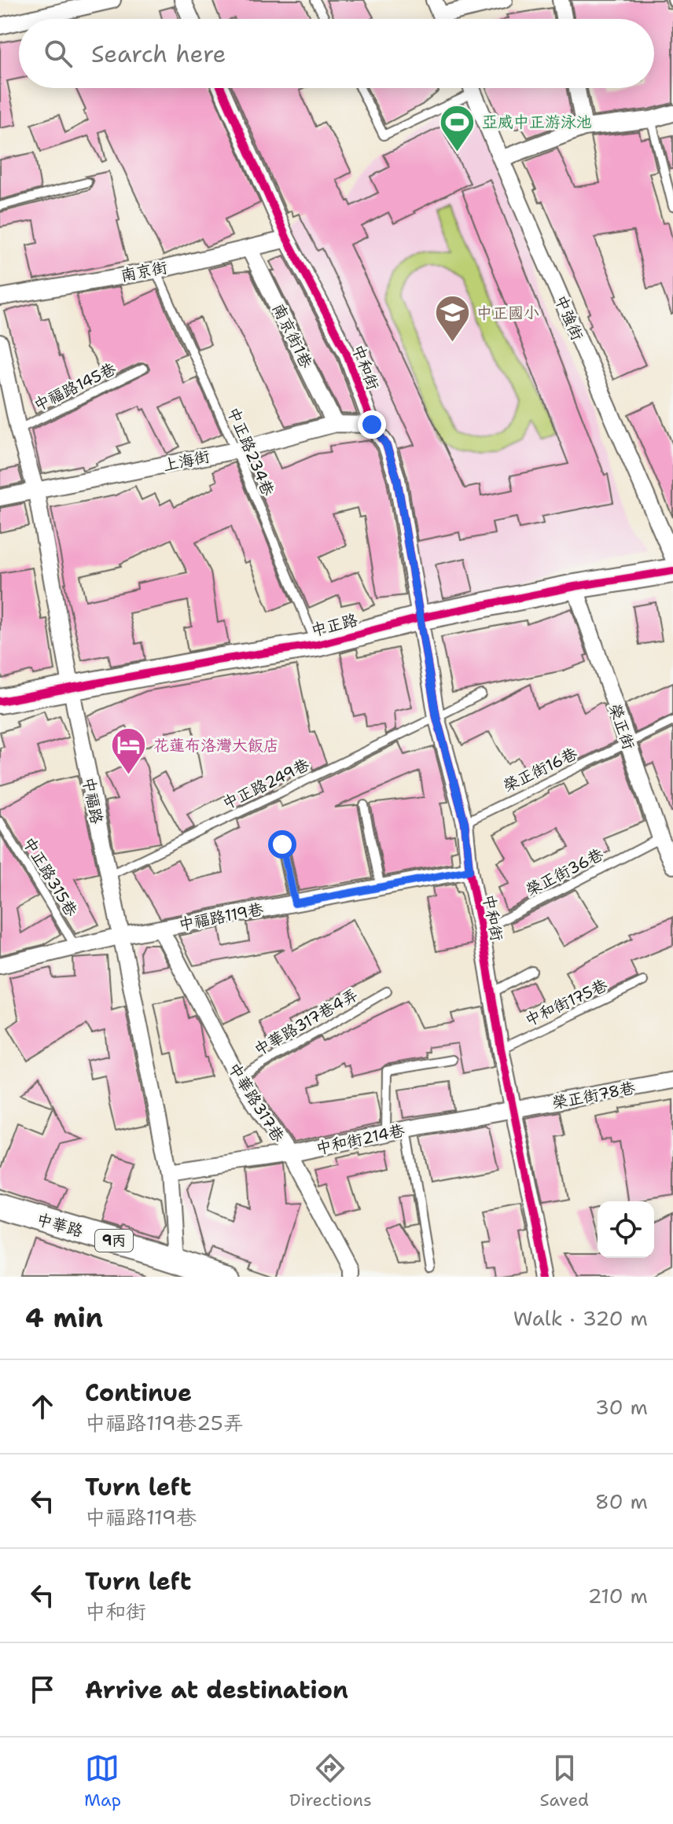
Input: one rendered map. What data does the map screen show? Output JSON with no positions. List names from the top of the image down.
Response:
{
  "streets": {
    "main road": ["中正路", "中華路", "9丙"],
    "street": [
      "南京街",
      "中強街",
      "南京街1巷",
      "中和街",
      "上海街",
      "榮正街",
      "中福路",
      "中福路119巷",
      "榮正街78巷",
      "中華路317巷",
      "中和街214巷"
    ],
    "lane": [
      "中福路145巷",
      "中正路234巷",
      "榮正街16巷",
      "中正路249巷",
      "榮正街36巷",
      "中正路315巷",
      "中和街175巷",
      "中華路317巷4弄"
    ]
  },
  "crossings": [
    ["南京街", "南京街1巷"],
    ["南京街", "中和街"],
    ["南京街", "中正路234巷"],
    ["南京街1巷", "上海街"],
    ["中和街", "上海街"],
    ["中和街", "中正路"],
    ["中和街", "榮正街16巷"],
    ["中和街", "中正路249巷"],
    ["中和街", "榮正街36巷"],
    ["中和街", "中福路119巷"],
    ["中和街", "中和街175巷"],
    ["中和街", "榮正街78巷"],
    ["中和街", "中和街214巷"],
    ["中福路145巷", "中福路"],
    ["中正路234巷", "上海街"],
    ["中正路234巷", "中正路"],
    ["上海街", "中福路"],
    ["中正路", "榮正街"],
    ["中正路", "中福路"],
    ["榮正街", "榮正街16巷"],
    ["榮正街", "榮正街36巷"],
    ["中正路249巷", "中福路"],
    ["中福路", "中福路119巷"],
    ["中福路", "中和街214巷"],
    ["中福路", "中華路"],
    ["中正路315巷", "中福路119巷"],
    ["中福路119巷", "中華路317巷"],
    ["中華路317巷4弄", "中華路317巷"],
    ["榮正街78巷", "中和街214巷"],
    ["中華路317巷", "中和街214巷"]
  ],
  "places": {
    "sports": ["亞威中正游泳池"],
    "school or university": ["中正國小"],
    "hotel": ["花蓮布洛灣大飯店"]
  },
  "page": {
    "search": "Search here",
    "heading": ["4 min", "Walk · 320 m"],
    "list": [
      ["Continue", "中福路119巷25弄", "30 m"],
      ["Turn left", "中福路119巷", "80 m"],
      ["Turn left", "中和街", "210 m"],
      "Arrive at destination"
    ],
    "nav": ["Map", "Directions", "Saved"]
  }
}
